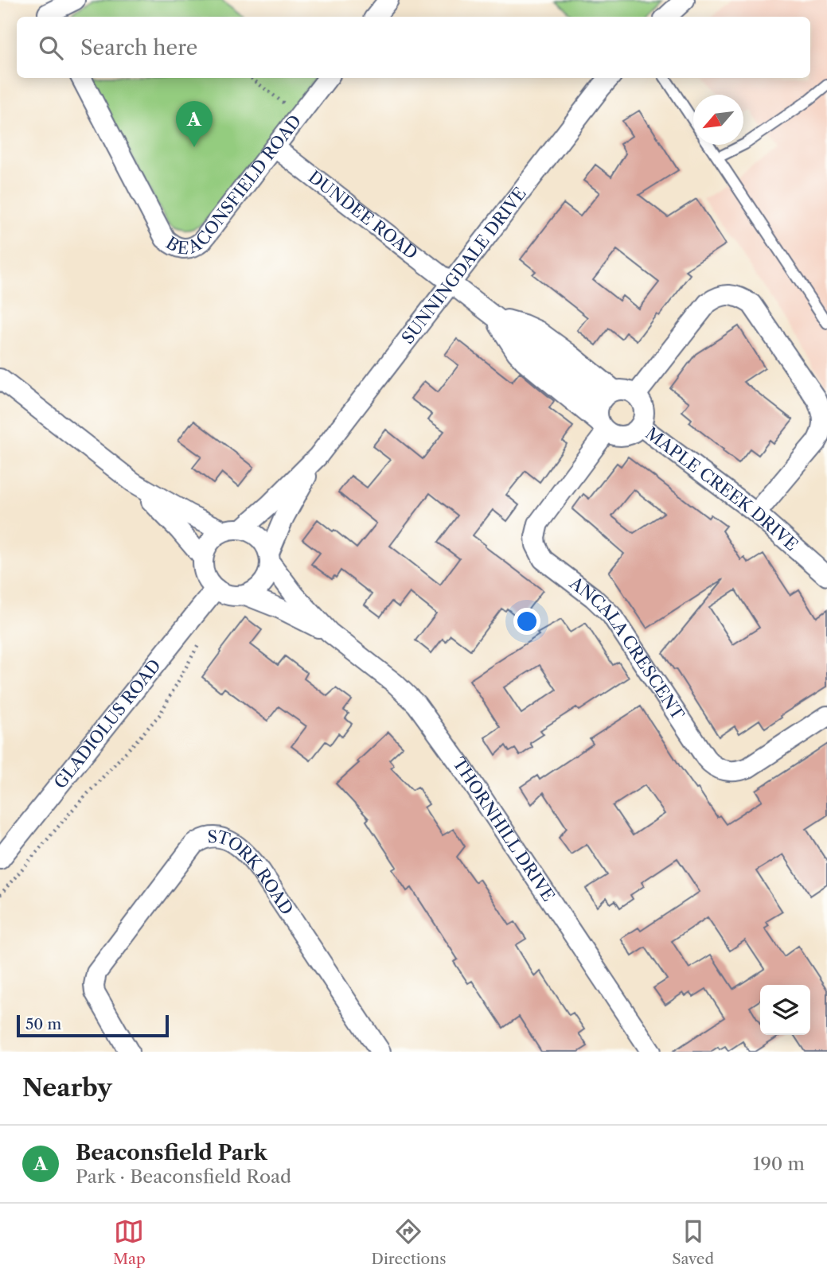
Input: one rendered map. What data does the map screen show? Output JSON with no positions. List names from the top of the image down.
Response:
{
  "streets": {
    "street": [
      "BEACONSFIELD ROAD",
      "DUNDEE ROAD",
      "SUNNINGDALE DRIVE",
      "MAPLE CREEK DRIVE",
      "ANCALA CRESCENT",
      "GLADIOLUS ROAD",
      "THORNHILL DRIVE",
      "STORK ROAD"
    ]
  },
  "crossings": [
    ["BEACONSFIELD ROAD", "DUNDEE ROAD"],
    ["DUNDEE ROAD", "SUNNINGDALE DRIVE"],
    ["SUNNINGDALE DRIVE", "GLADIOLUS ROAD"],
    ["SUNNINGDALE DRIVE", "THORNHILL DRIVE"],
    ["MAPLE CREEK DRIVE", "ANCALA CRESCENT"],
    ["GLADIOLUS ROAD", "THORNHILL DRIVE"]
  ],
  "scale_bar": "50 m",
  "north": "bottom left",
  "page": {
    "search": "Search here",
    "pins": "A",
    "scale": "50 m",
    "heading": "Nearby",
    "list": [
      {
        "mark": "A",
        "name": "Beaconsfield Park",
        "note": "Park · Beaconsfield Road",
        "value": "190 m"
      }
    ],
    "nav": ["Map", "Directions", "Saved"]
  }
}
